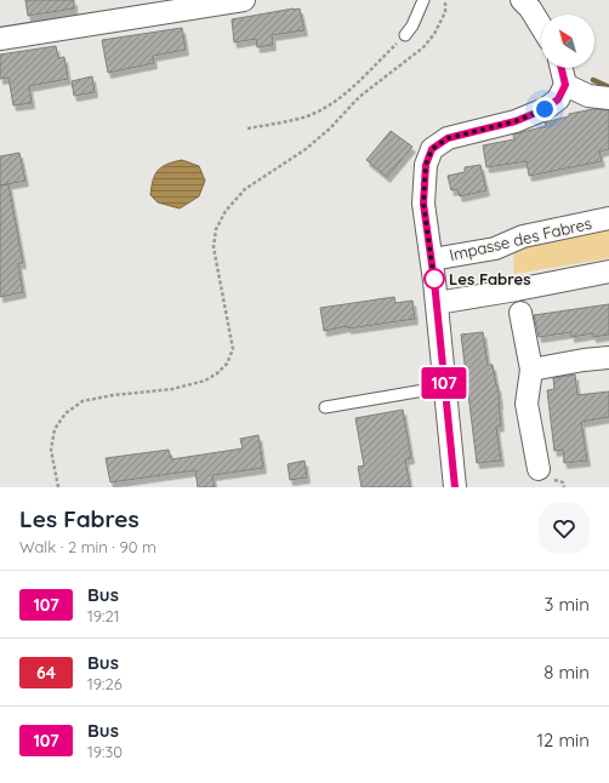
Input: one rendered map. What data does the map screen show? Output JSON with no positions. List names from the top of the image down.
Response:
{
  "streets": {
    "street": ["Impasse des Fabres"]
  },
  "places": ["Les Fabres"],
  "lines": ["bus line 107"],
  "north": "top left",
  "page": {
    "on_map": "107",
    "heading": ["Les Fabres", "Walk · 2 min · 90 m"],
    "list": [
      {
        "mark": "107",
        "name": "Bus",
        "note": "19:21",
        "value": "3 min"
      },
      {
        "mark": "64",
        "name": "Bus",
        "note": "19:26",
        "value": "8 min"
      },
      {
        "mark": "107",
        "name": "Bus",
        "note": "19:30",
        "value": "12 min"
      }
    ]
  }
}
